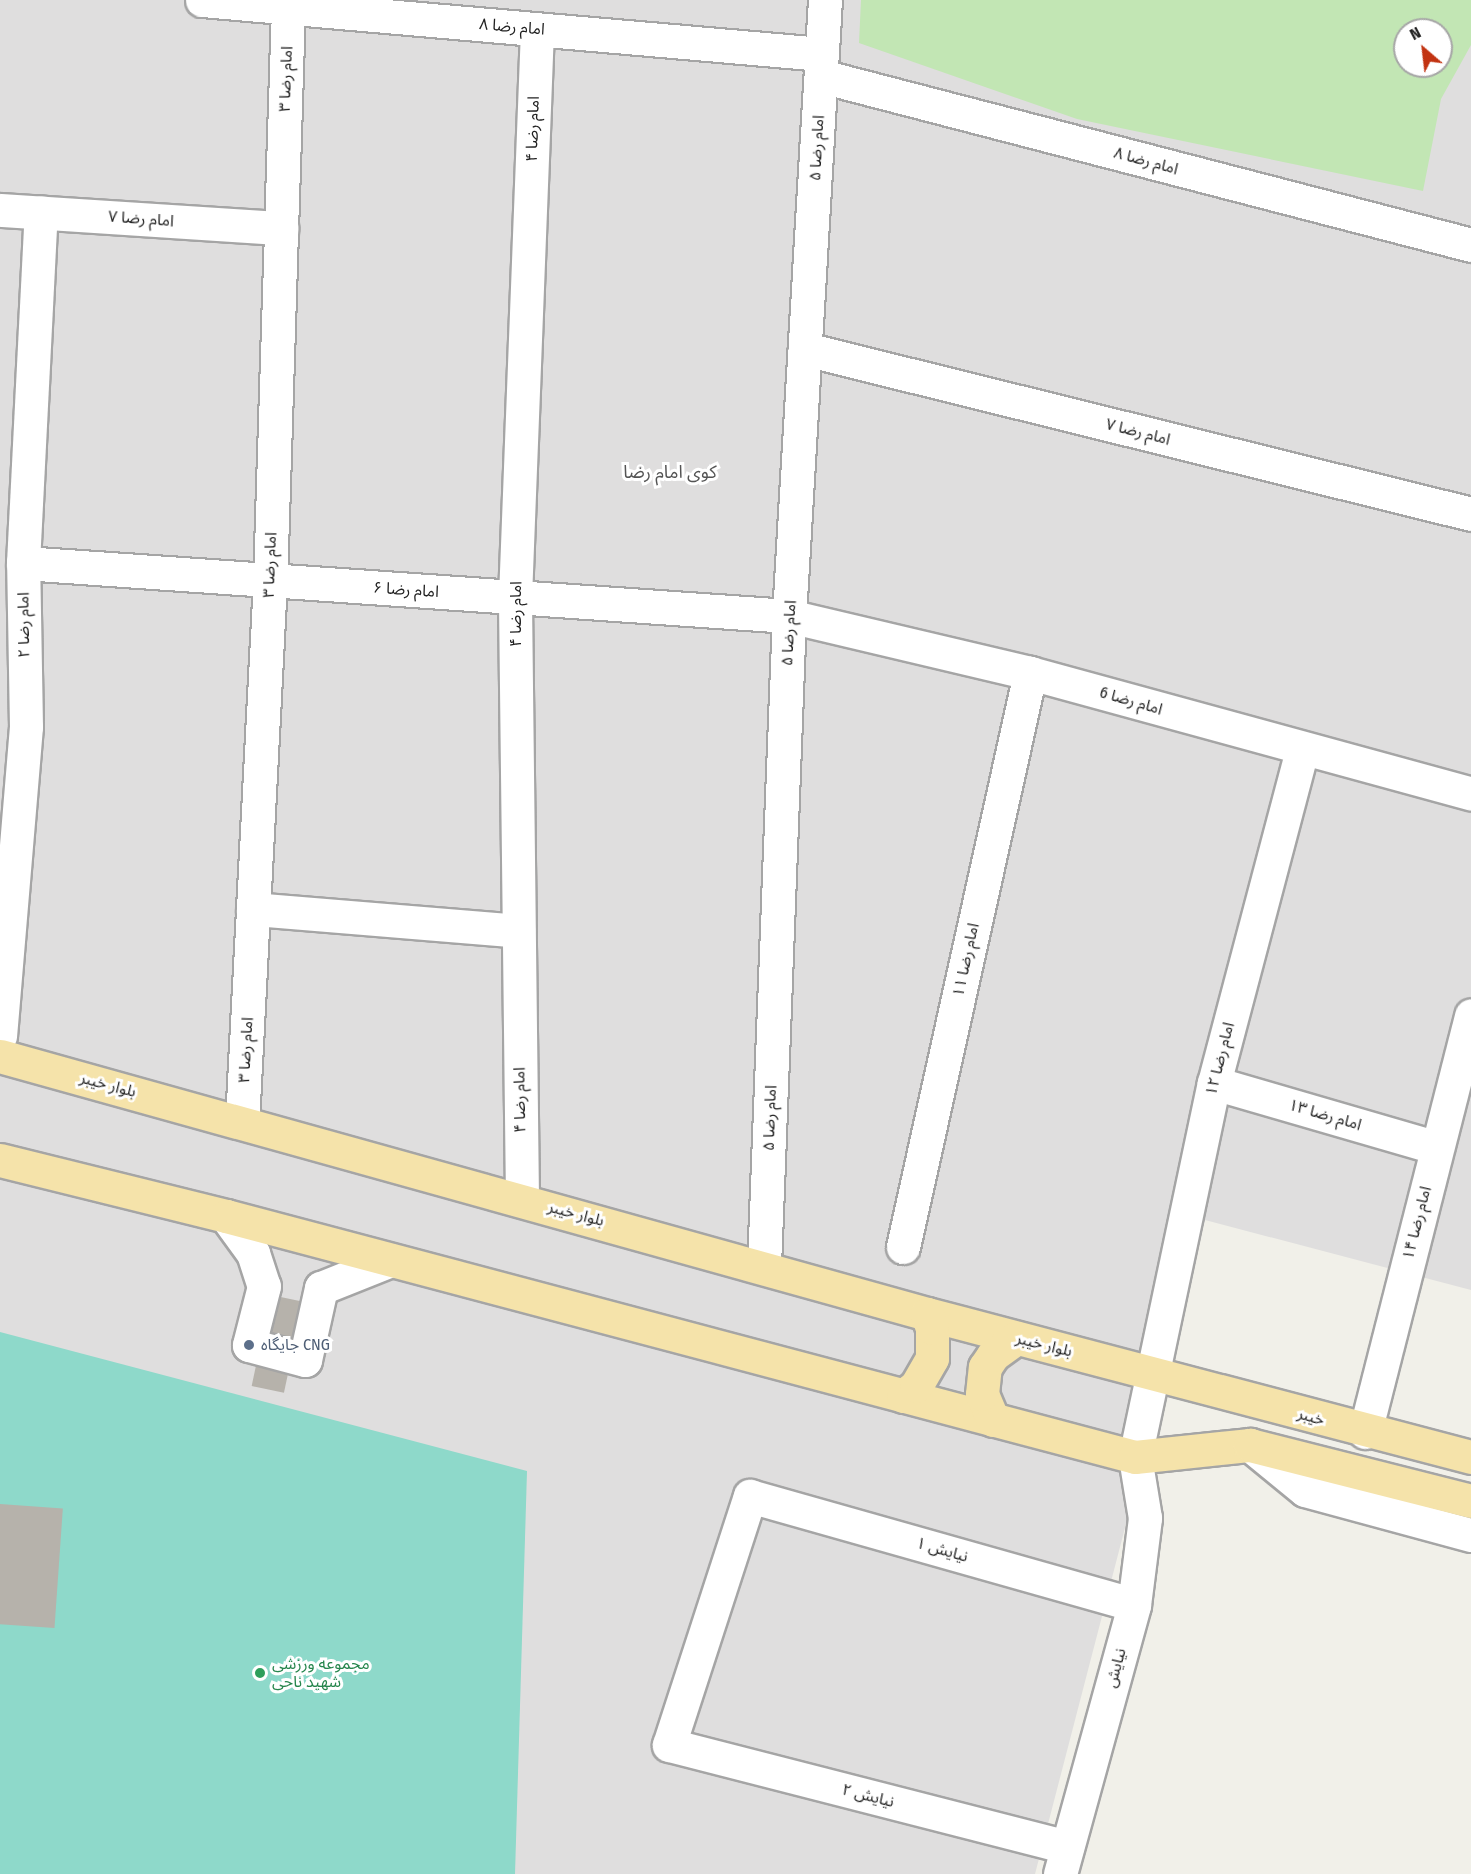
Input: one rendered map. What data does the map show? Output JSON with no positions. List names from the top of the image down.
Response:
{
  "streets": {
    "main road": ["بلوار خیبر", "خیبر"],
    "street": [
      "امام رضا ۸",
      "امام رضا ۳",
      "امام رضا ۴",
      "امام رضا ۵",
      "امام رضا ۷",
      "امام رضا ۶",
      "امام رضا ۲",
      "امام رضا 6",
      "امام رضا ۱۱",
      "امام رضا ۱۲",
      "امام رضا ۱۳",
      "امام رضا ۱۴",
      "نیایش ۱",
      "نیایش",
      "نیایش ۲"
    ]
  },
  "crossings": [
    ["امام رضا ۸", "امام رضا ۳"],
    ["امام رضا ۸", "امام رضا ۴"],
    ["امام رضا ۸", "امام رضا ۵"],
    ["امام رضا ۳", "امام رضا ۷"],
    ["امام رضا ۳", "امام رضا ۶"],
    ["امام رضا ۳", "بلوار خیبر"],
    ["امام رضا ۴", "امام رضا ۶"],
    ["امام رضا ۴", "بلوار خیبر"],
    ["امام رضا ۵", "امام رضا ۷"],
    ["امام رضا ۵", "امام رضا ۶"],
    ["امام رضا ۵", "امام رضا 6"],
    ["امام رضا ۵", "بلوار خیبر"],
    ["امام رضا ۷", "امام رضا ۲"],
    ["امام رضا ۶", "امام رضا ۲"],
    ["امام رضا ۶", "امام رضا 6"],
    ["امام رضا 6", "امام رضا ۱۱"],
    ["امام رضا 6", "امام رضا ۱۲"],
    ["امام رضا ۱۲", "بلوار خیبر"],
    ["امام رضا ۱۲", "امام رضا ۱۳"],
    ["امام رضا ۱۲", "خیبر"],
    ["امام رضا ۱۲", "نیایش"],
    ["بلوار خیبر", "خیبر"],
    ["امام رضا ۱۳", "امام رضا ۱۴"],
    ["امام رضا ۱۴", "خیبر"],
    ["نیایش ۱", "نیایش"],
    ["نیایش ۱", "نیایش ۲"],
    ["نیایش", "نیایش ۲"]
  ],
  "districts": ["کوی امام رضا"],
  "places": ["جایگاه CNG", "مجموعه ورزشی شهید ناحی"],
  "north": "top left"
}
